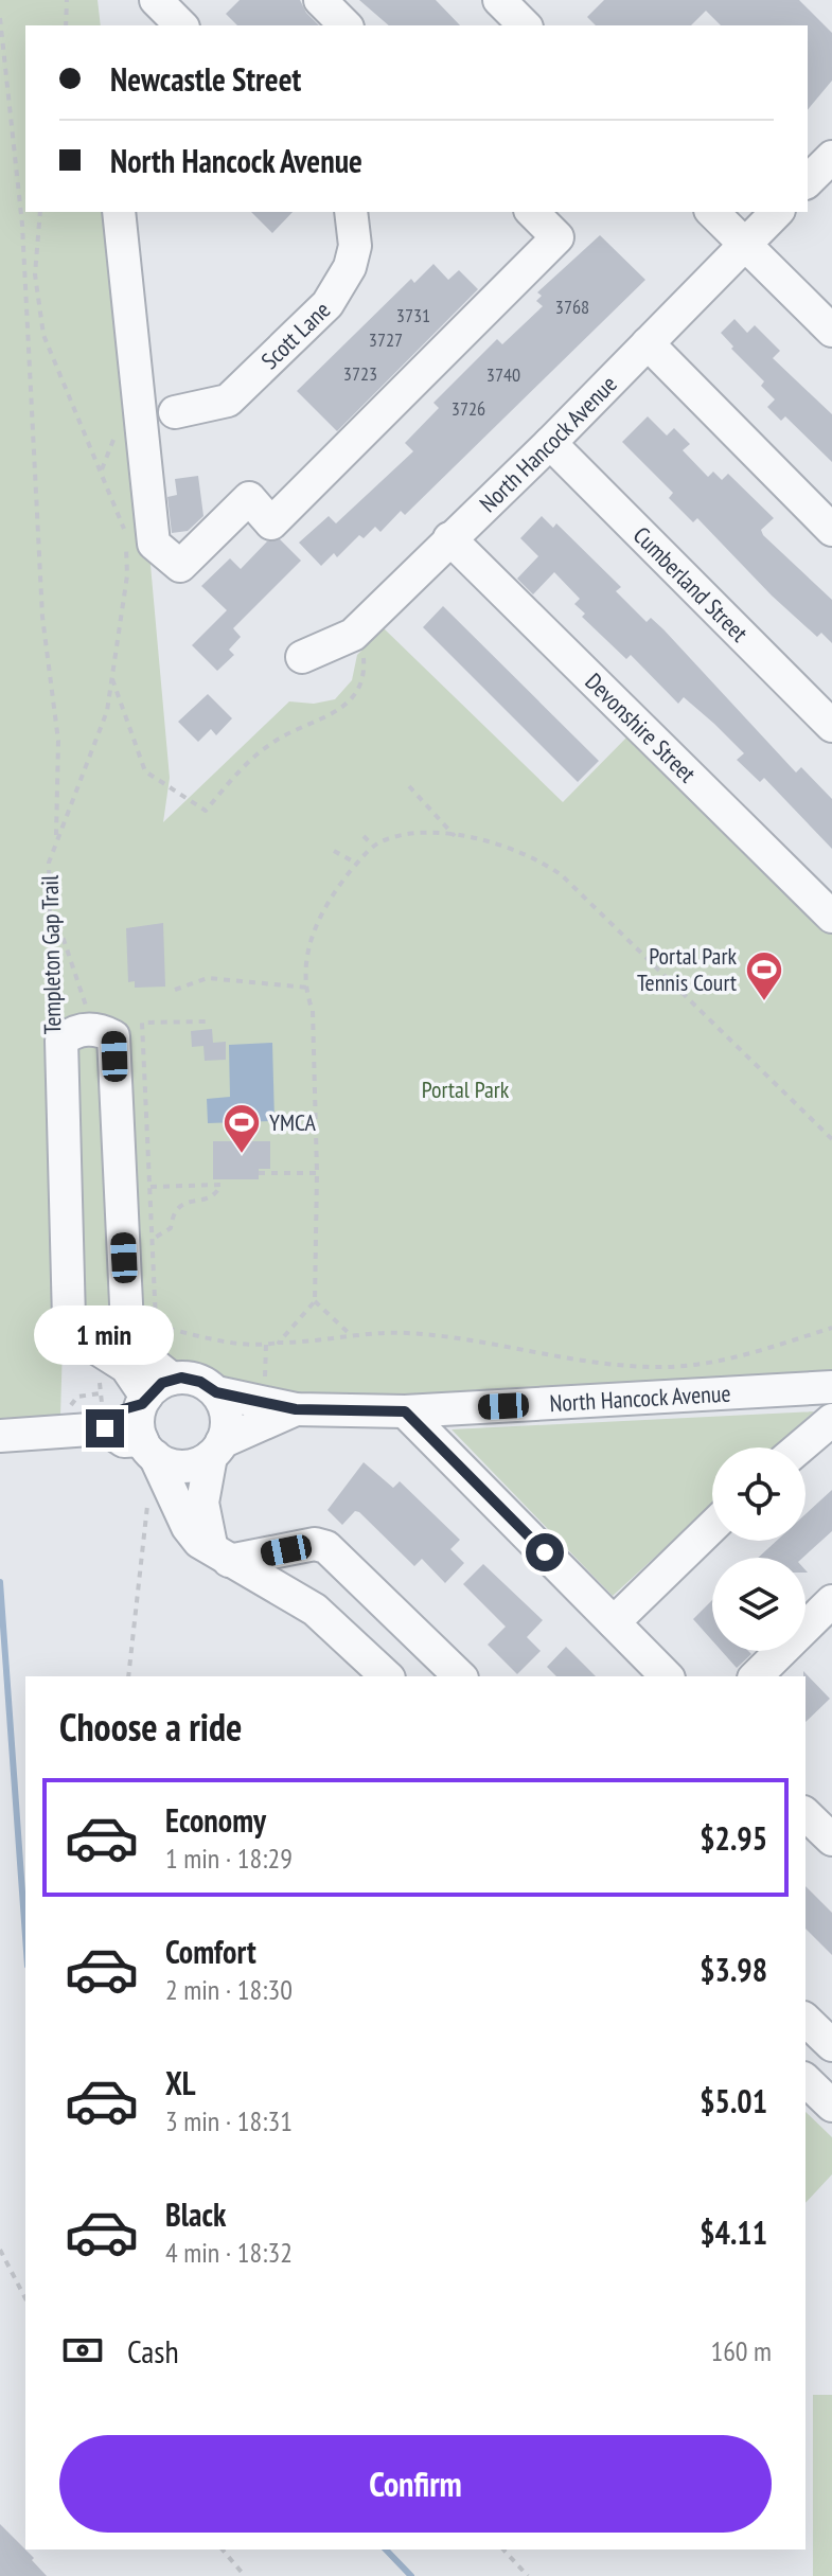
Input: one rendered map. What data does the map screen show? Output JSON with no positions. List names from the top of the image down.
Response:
{
  "streets": {
    "street": [
      "Scott Lane",
      "North Hancock Avenue",
      "Cumberland Street",
      "Devonshire Street"
    ],
    "path": ["Templeton Gap Trail"]
  },
  "crossings": [
    ["North Hancock Avenue", "Cumberland Street"],
    ["North Hancock Avenue", "Devonshire Street"]
  ],
  "parks": ["Portal Park"],
  "places": {
    "sports": ["Portal Park Tennis Court", "YMCA"]
  },
  "house_numbers": [
    "3768",
    "3731",
    "3727",
    "3723",
    "3740",
    "3726"
  ],
  "page": {
    "banner": ["Newcastle Street", "North Hancock Avenue"],
    "bubble": "1 min",
    "heading": "Choose a ride",
    "list": [
      {
        "name": "Economy",
        "note": "1 min · 18:29",
        "value": "$2.95"
      },
      {
        "name": "Comfort",
        "note": "2 min · 18:30",
        "value": "$3.98"
      },
      {
        "name": "XL",
        "note": "3 min · 18:31",
        "value": "$5.01"
      },
      {
        "name": "Black",
        "note": "4 min · 18:32",
        "value": "$4.11"
      }
    ],
    "pay": ["Cash", "160 m"],
    "buttons": "Confirm"
  }
}
